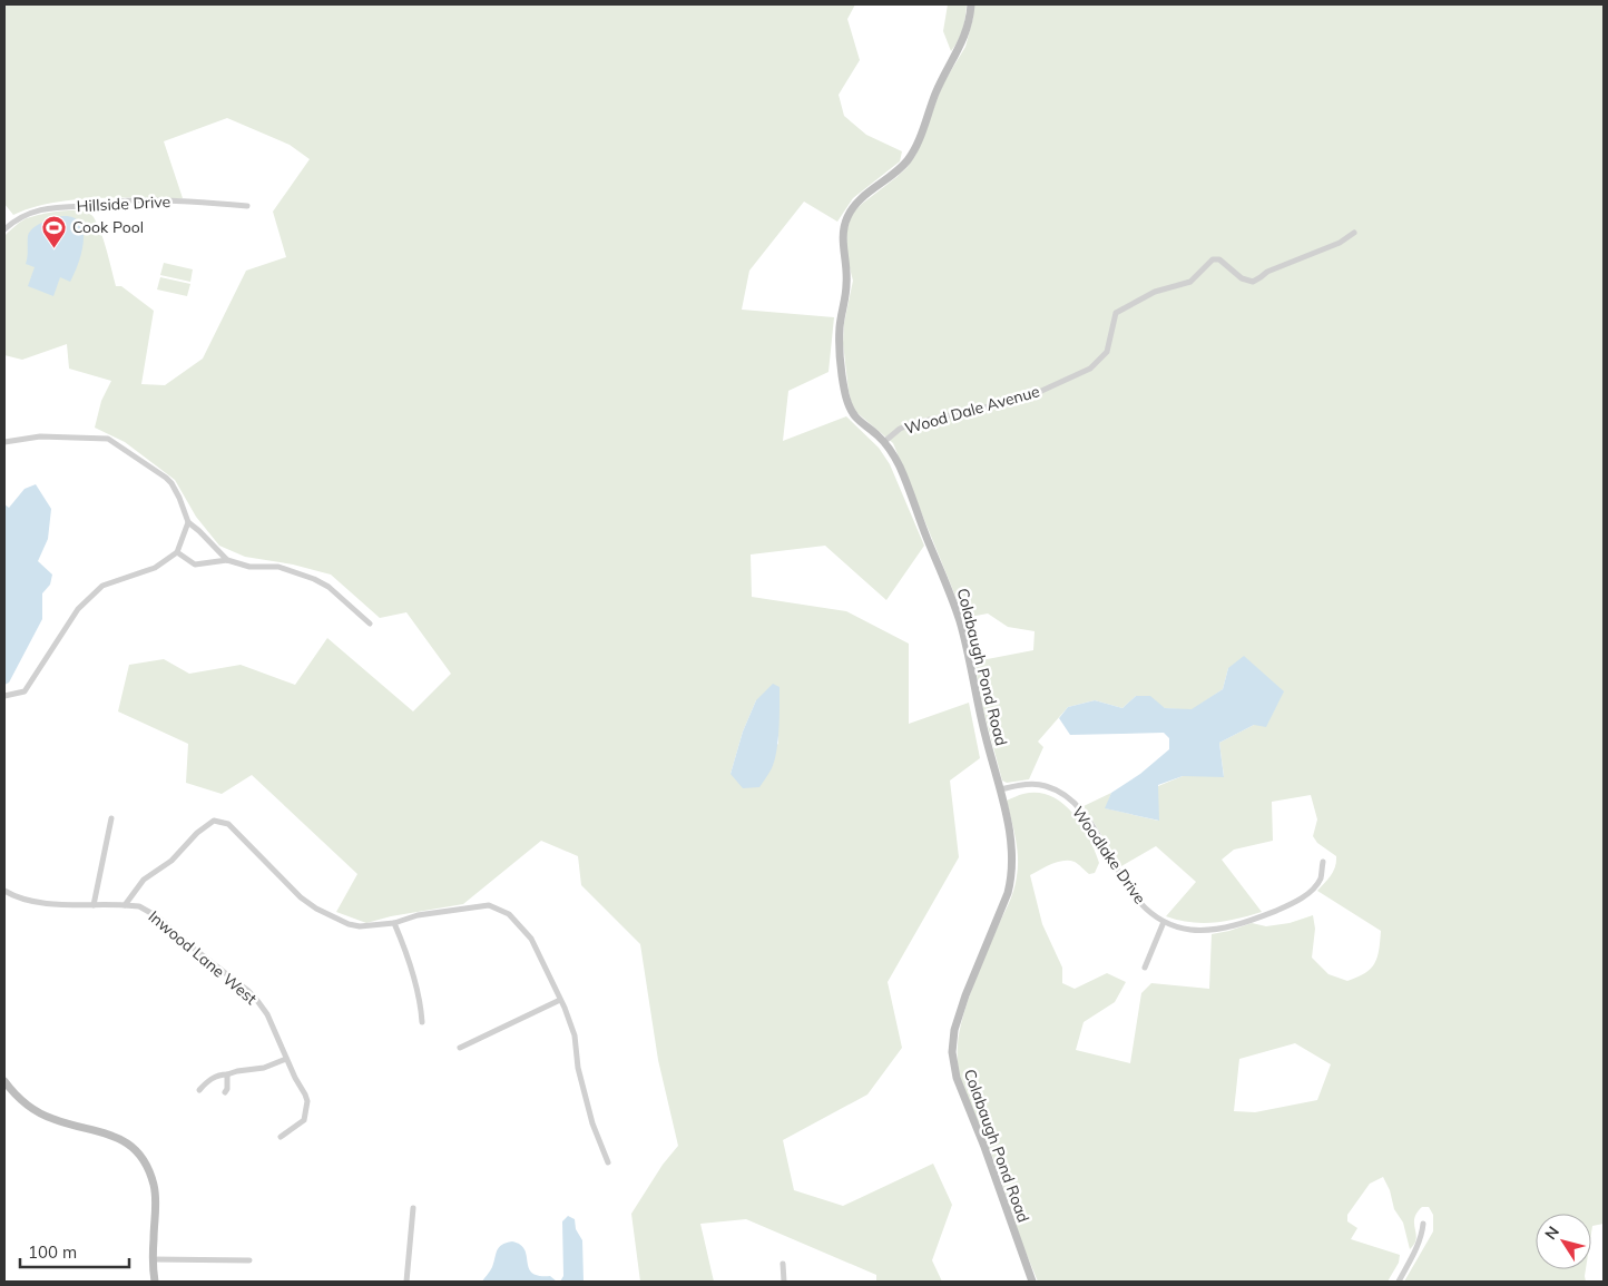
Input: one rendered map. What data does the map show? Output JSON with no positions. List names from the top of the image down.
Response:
{
  "streets": {
    "street": [
      "Hillside Drive",
      "Wood Dale Avenue",
      "Colabaugh Pond Road",
      "Woodlake Drive",
      "Inwood Lane West"
    ]
  },
  "crossings": [
    ["Wood Dale Avenue", "Colabaugh Pond Road"],
    ["Colabaugh Pond Road", "Woodlake Drive"]
  ],
  "places": {
    "sports": ["Cook Pool"]
  },
  "scale_bar": "100 m",
  "north": "top left"
}
